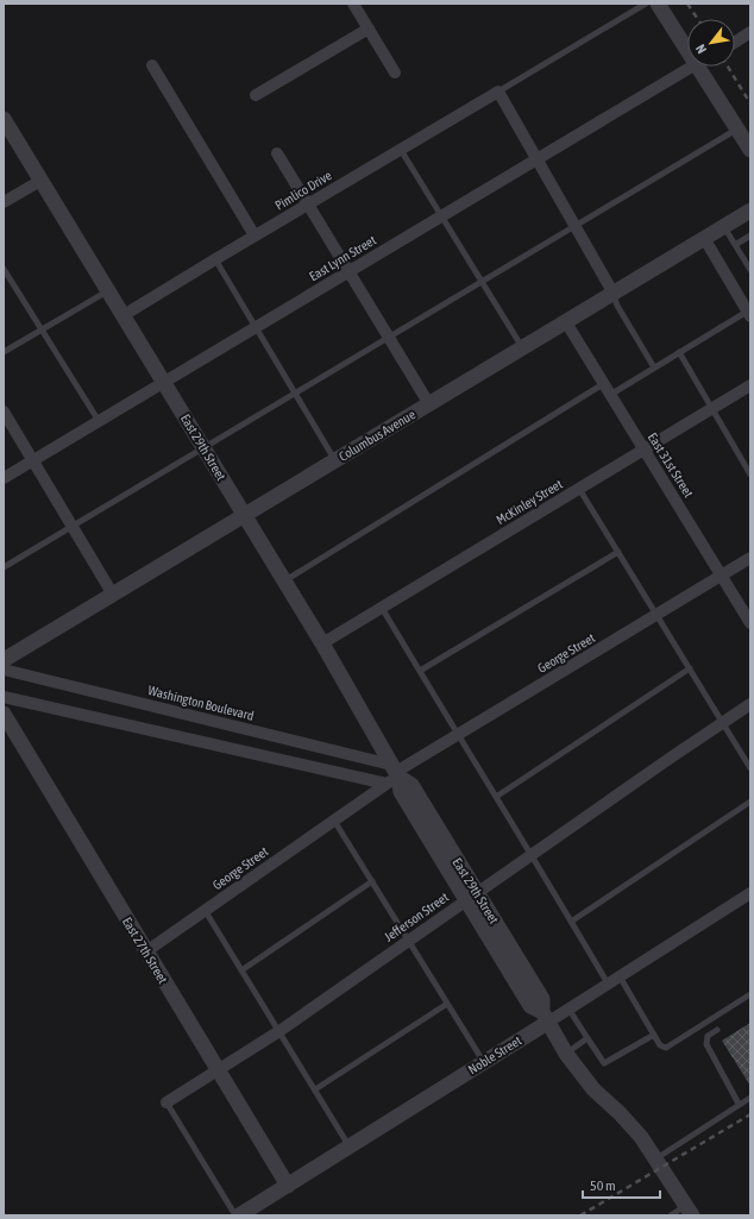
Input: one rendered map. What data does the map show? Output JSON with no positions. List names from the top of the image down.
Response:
{
  "streets": {
    "street": [
      "Pimlico Drive",
      "East Lynn Street",
      "Columbus Avenue",
      "East 29th Street",
      "East 31st Street",
      "McKinley Street",
      "George Street",
      "Washington Boulevard",
      "Jefferson Street",
      "East 27th Street",
      "Noble Street"
    ]
  },
  "crossings": [
    ["Pimlico Drive", "East 29th Street"],
    ["East Lynn Street", "East 29th Street"],
    ["Columbus Avenue", "East 29th Street"],
    ["Columbus Avenue", "East 31st Street"],
    ["East 29th Street", "McKinley Street"],
    ["East 29th Street", "George Street"],
    ["East 29th Street", "Washington Boulevard"],
    ["East 29th Street", "Jefferson Street"],
    ["East 29th Street", "Noble Street"],
    ["East 31st Street", "McKinley Street"],
    ["East 31st Street", "George Street"],
    ["George Street", "Washington Boulevard"],
    ["George Street", "East 27th Street"],
    ["Jefferson Street", "East 27th Street"],
    ["East 27th Street", "Noble Street"]
  ],
  "scale_bar": "50 m",
  "north": "bottom left"
}
